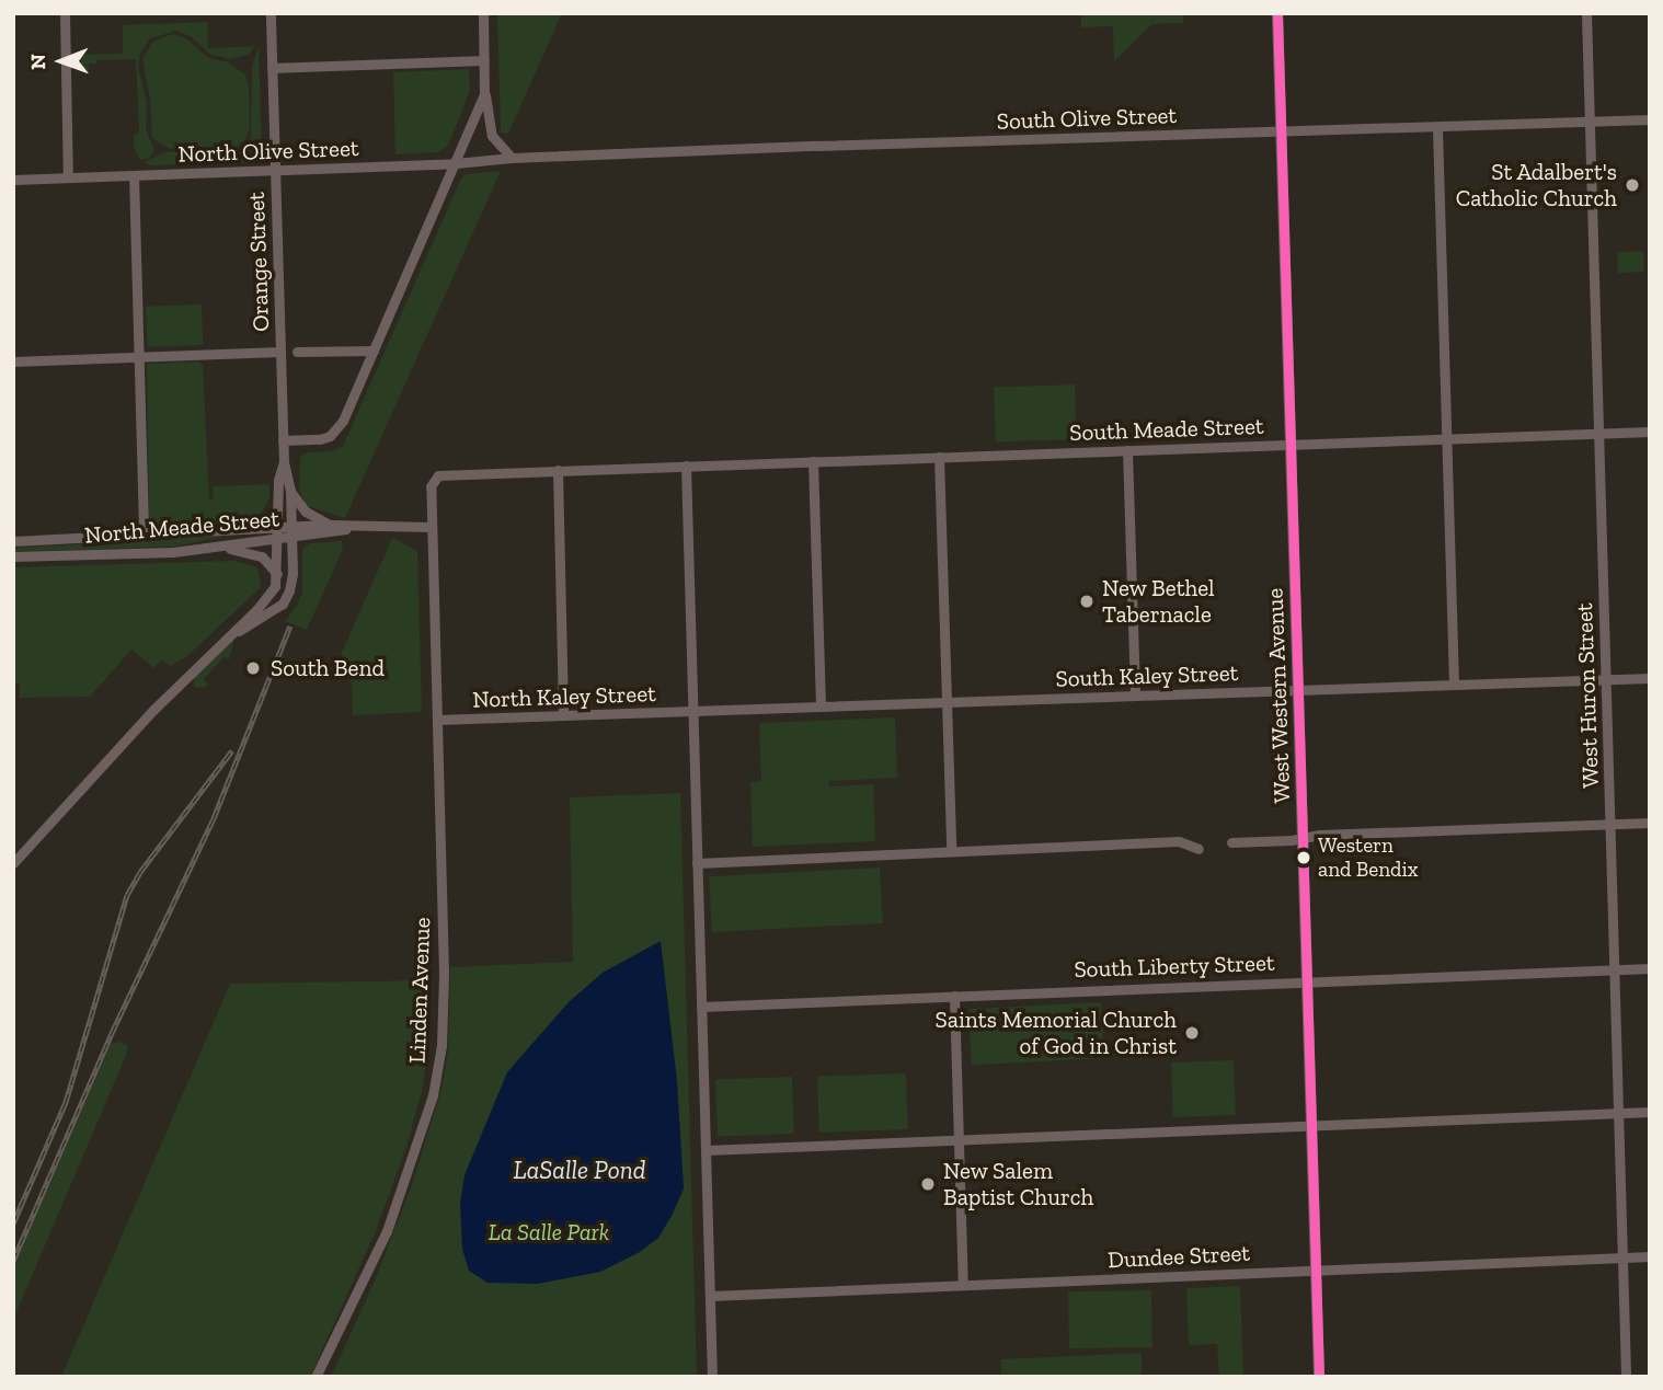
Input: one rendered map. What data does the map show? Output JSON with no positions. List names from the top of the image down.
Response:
{
  "streets": {
    "main road": ["West Western Avenue"],
    "street": [
      "South Olive Street",
      "North Olive Street",
      "Orange Street",
      "South Meade Street",
      "North Meade Street",
      "South Kaley Street",
      "West Huron Street",
      "North Kaley Street",
      "South Liberty Street",
      "Linden Avenue",
      "Dundee Street"
    ]
  },
  "crossings": [
    ["South Olive Street", "North Olive Street"],
    ["South Olive Street", "West Western Avenue"],
    ["South Olive Street", "West Huron Street"],
    ["North Olive Street", "Orange Street"],
    ["Orange Street", "North Meade Street"],
    ["South Meade Street", "West Western Avenue"],
    ["South Meade Street", "West Huron Street"],
    ["North Meade Street", "Linden Avenue"],
    ["South Kaley Street", "West Western Avenue"],
    ["South Kaley Street", "West Huron Street"],
    ["South Kaley Street", "North Kaley Street"],
    ["West Western Avenue", "South Liberty Street"],
    ["West Western Avenue", "Dundee Street"],
    ["West Huron Street", "South Liberty Street"],
    ["West Huron Street", "Dundee Street"],
    ["North Kaley Street", "Linden Avenue"]
  ],
  "water": ["LaSalle Pond"],
  "parks": ["La Salle Park"],
  "places": [
    "St Adalbert's Catholic Church",
    "New Bethel Tabernacle",
    "South Bend",
    "Western and Bendix",
    "Saints Memorial Church of God in Christ",
    "New Salem Baptist Church"
  ],
  "north": "left"
}
